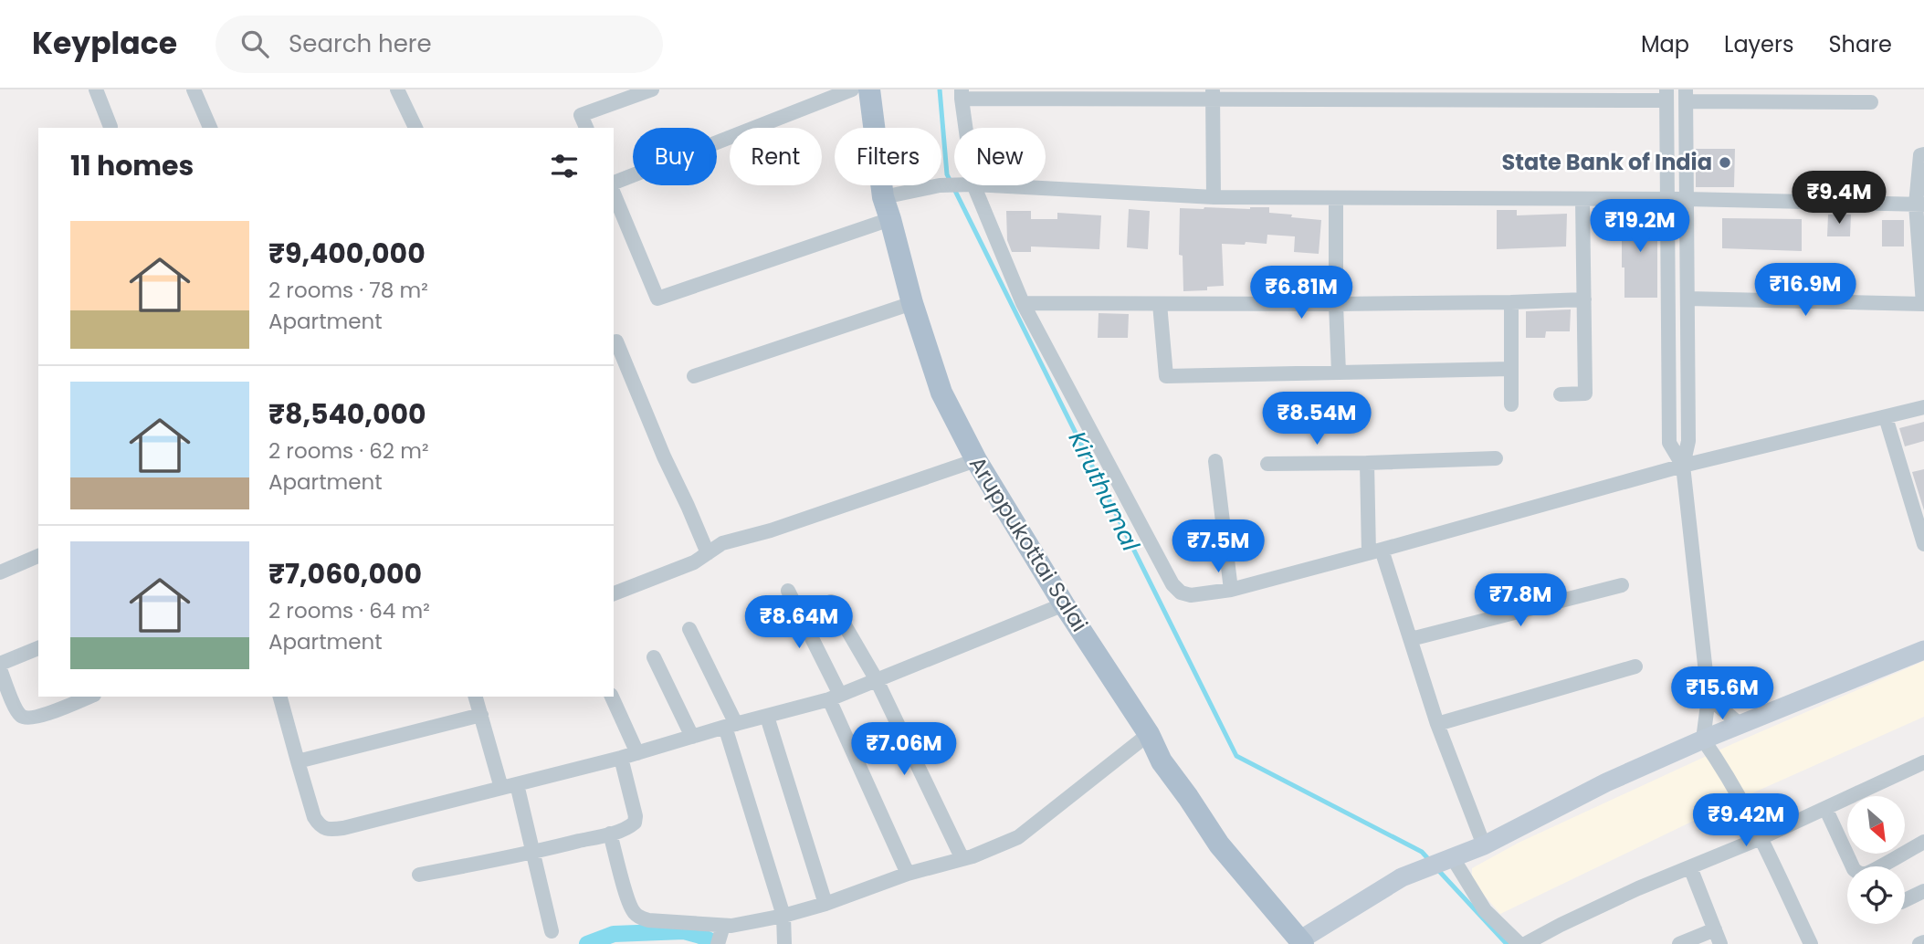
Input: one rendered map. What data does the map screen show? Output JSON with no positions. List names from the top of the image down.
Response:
{
  "streets": {
    "main road": ["Aruppukottai Salai"]
  },
  "water": ["Kiruthumal"],
  "places": ["State Bank of India"],
  "north": "bottom right",
  "page": {
    "header": "Keyplace",
    "search": "Search here",
    "nav": ["Map", "Layers", "Share"],
    "chip": [
      "Buy",
      "Rent",
      "Filters",
      "New"
    ],
    "heading": "11 homes",
    "price": [
      "₹9.4M",
      "₹19.2M",
      "₹16.9M",
      "₹6.81M",
      "₹8.54M",
      "₹7.5M",
      "₹7.8M",
      "₹8.64M",
      "₹15.6M",
      "₹7.06M",
      "₹9.42M"
    ],
    "list": [
      {
        "name": "₹9,400,000",
        "note": "2 rooms · 78 m² · Apartment"
      },
      {
        "name": "₹8,540,000",
        "note": "2 rooms · 62 m² · Apartment"
      },
      {
        "name": "₹7,060,000",
        "note": "2 rooms · 64 m² · Apartment"
      }
    ]
  }
}
